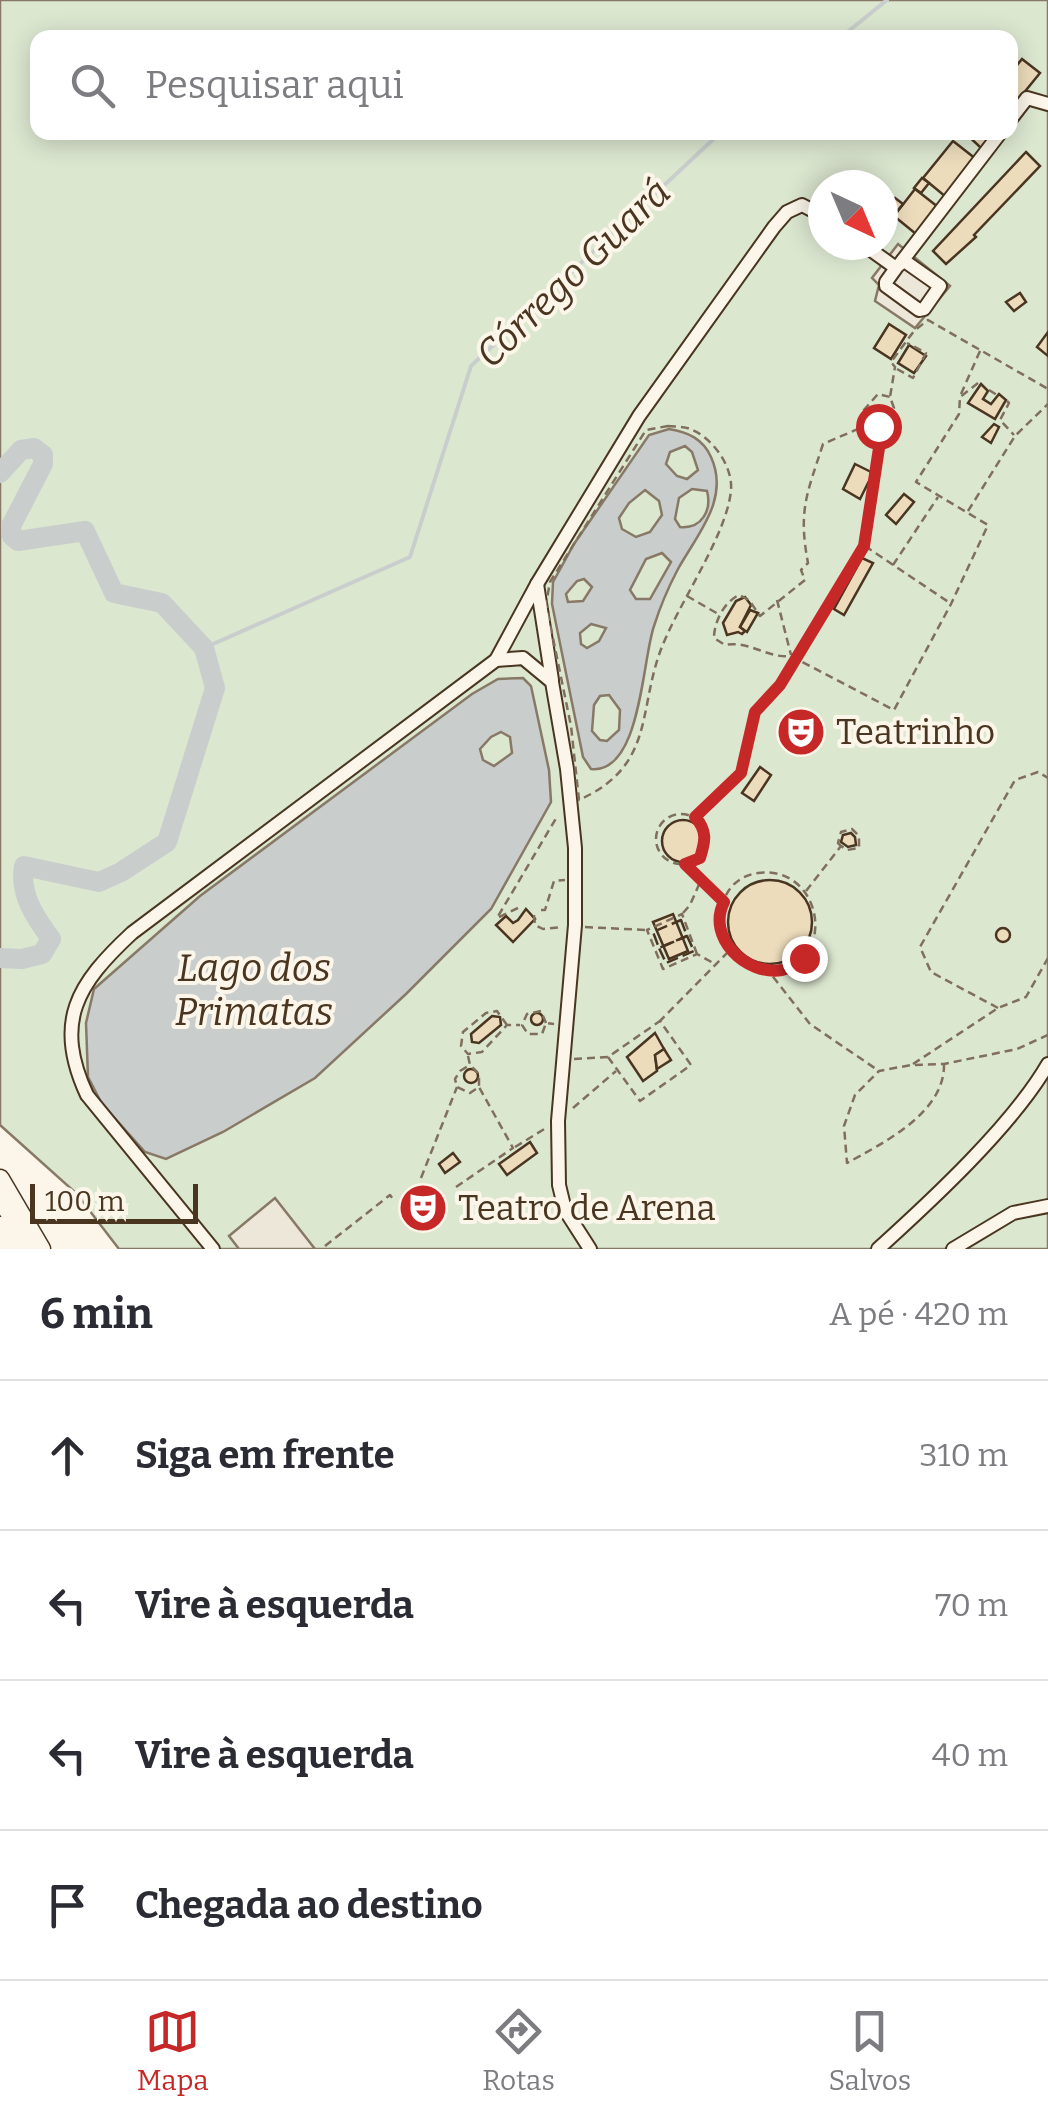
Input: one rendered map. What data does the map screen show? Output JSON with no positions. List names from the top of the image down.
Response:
{
  "water": ["Córrego Guará", "Lago dos Primatas"],
  "places": {
    "theatre": ["Teatrinho", "Teatro de Arena"]
  },
  "scale_bar": "100 m",
  "north": "bottom right",
  "page": {
    "search": "Pesquisar aqui",
    "scale": "100 m",
    "heading": ["6 min", "A pé · 420 m"],
    "list": [
      ["Siga em frente", "310 m"],
      ["Vire à esquerda", "70 m"],
      ["Vire à esquerda", "40 m"],
      "Chegada ao destino"
    ],
    "nav": ["Mapa", "Rotas", "Salvos"]
  }
}
